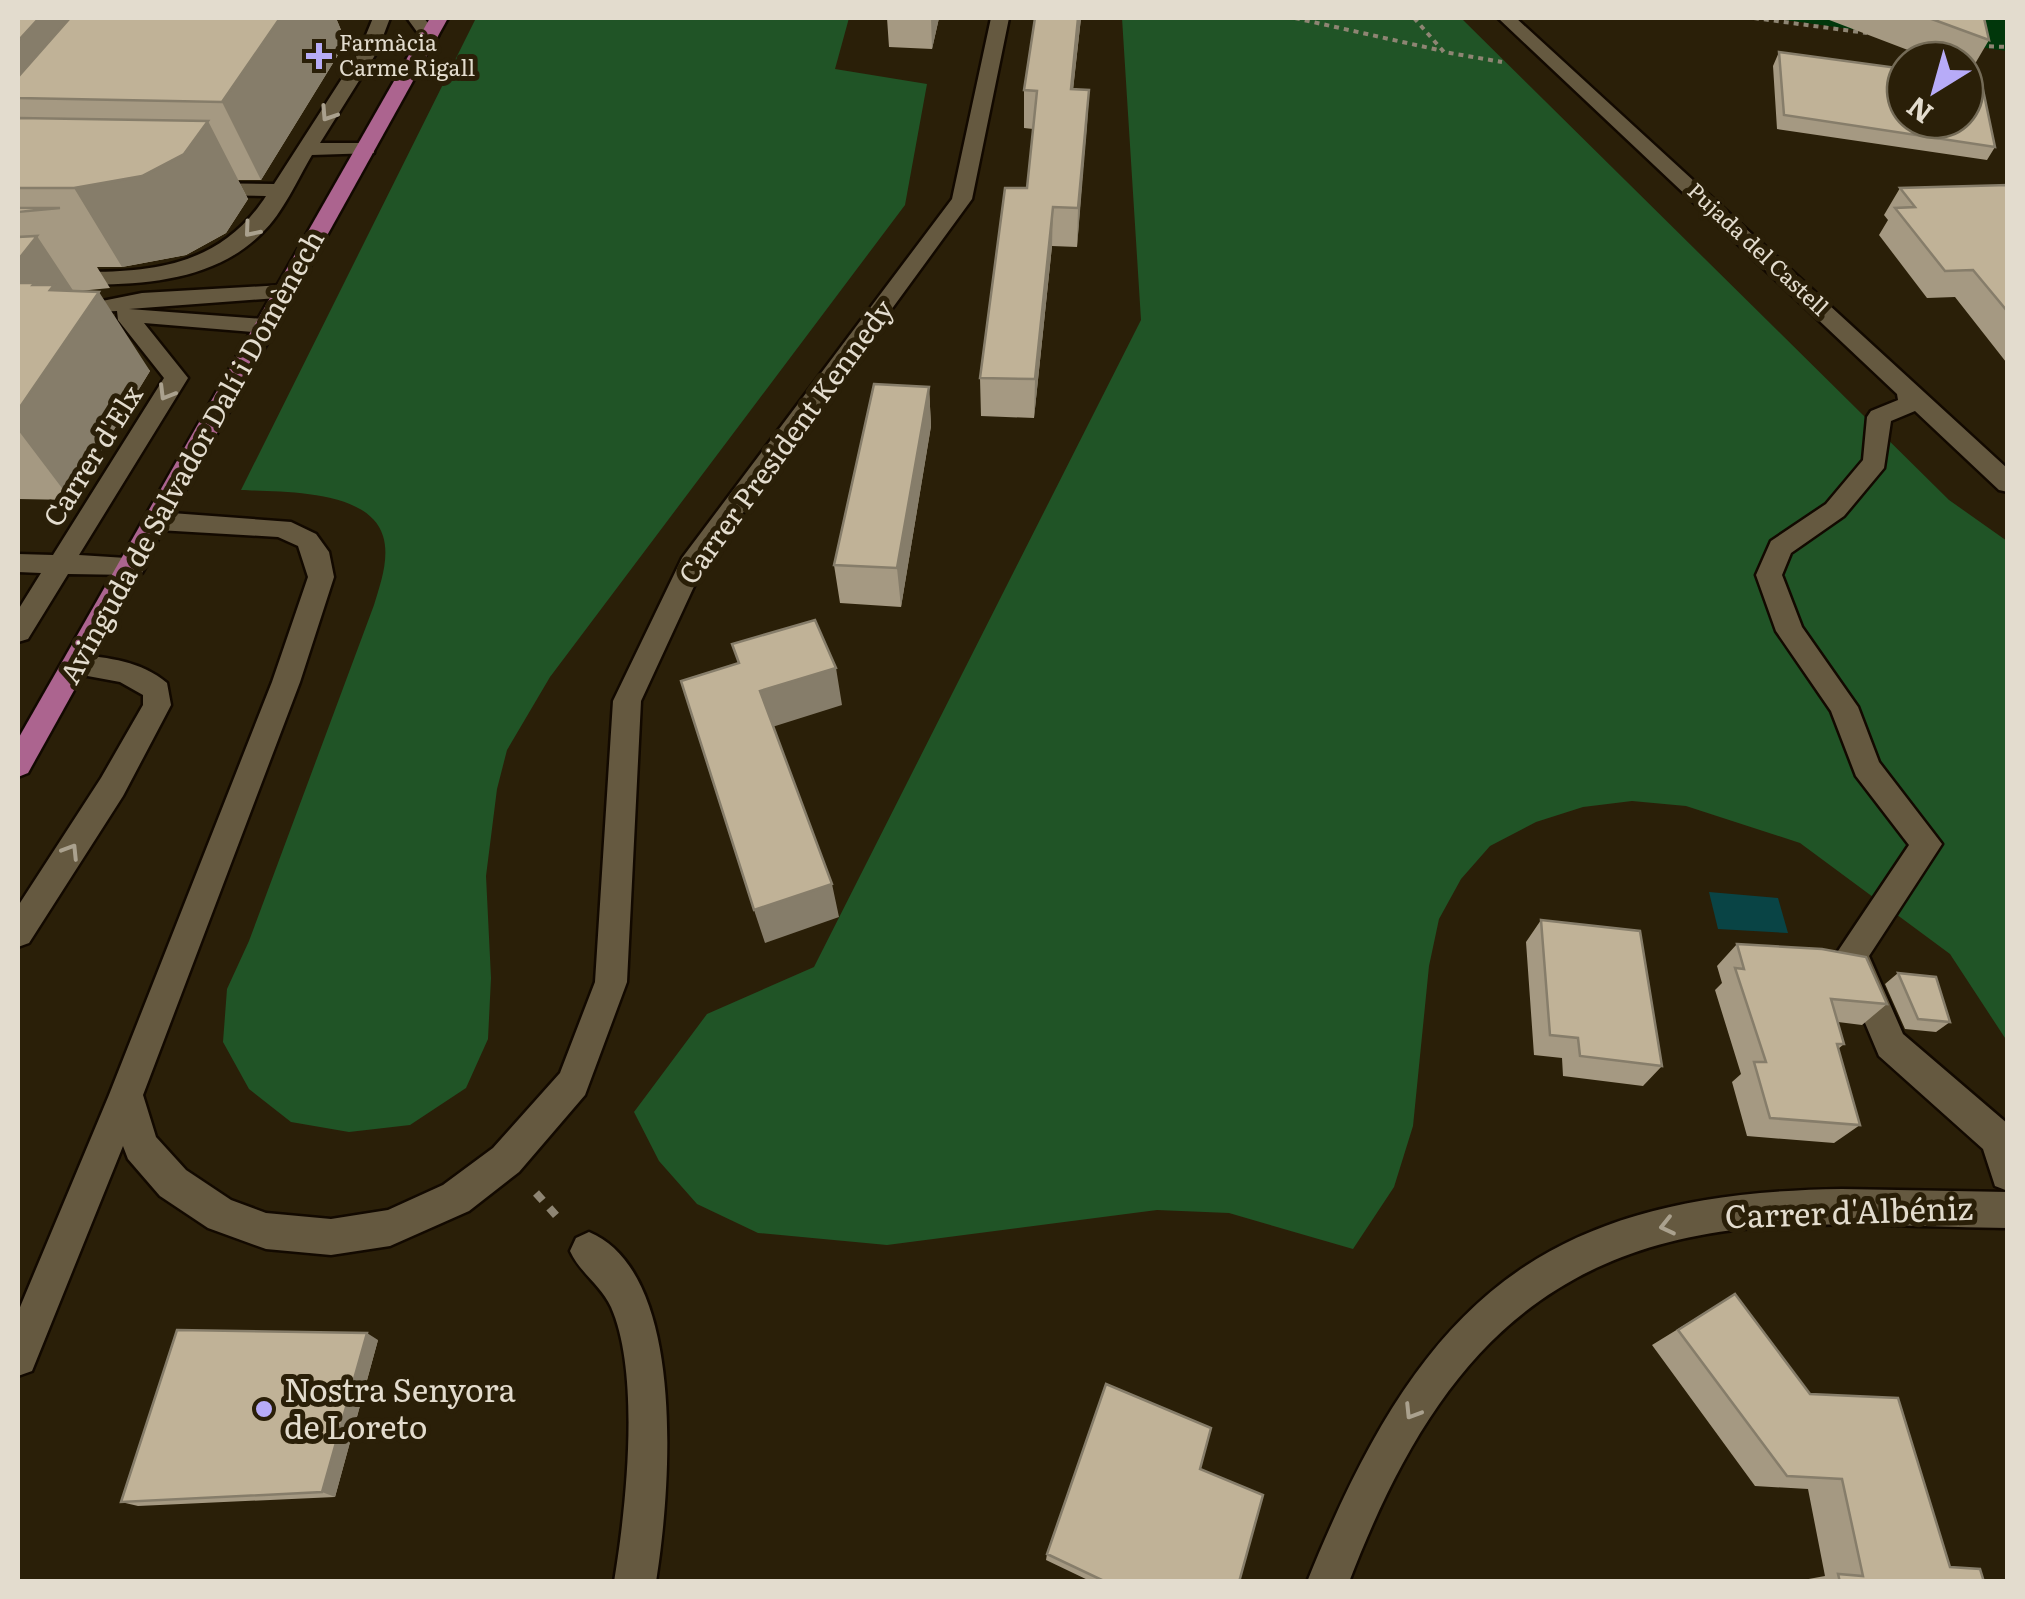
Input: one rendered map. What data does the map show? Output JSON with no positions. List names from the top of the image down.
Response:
{
  "streets": {
    "main road": ["Avinguda de Salvador Dalí i Domènech"],
    "street": [
      "Pujada del Castell",
      "Carrer President Kennedy",
      "Carrer d'Elx",
      "Carrer d'Albéniz"
    ]
  },
  "one_way": ["Carrer d'Elx", "Carrer d'Albéniz"],
  "places": {
    "health": ["Farmàcia Carme Rigall"],
    "other": ["Nostra Senyora de Loreto"]
  },
  "north": "bottom left"
}
